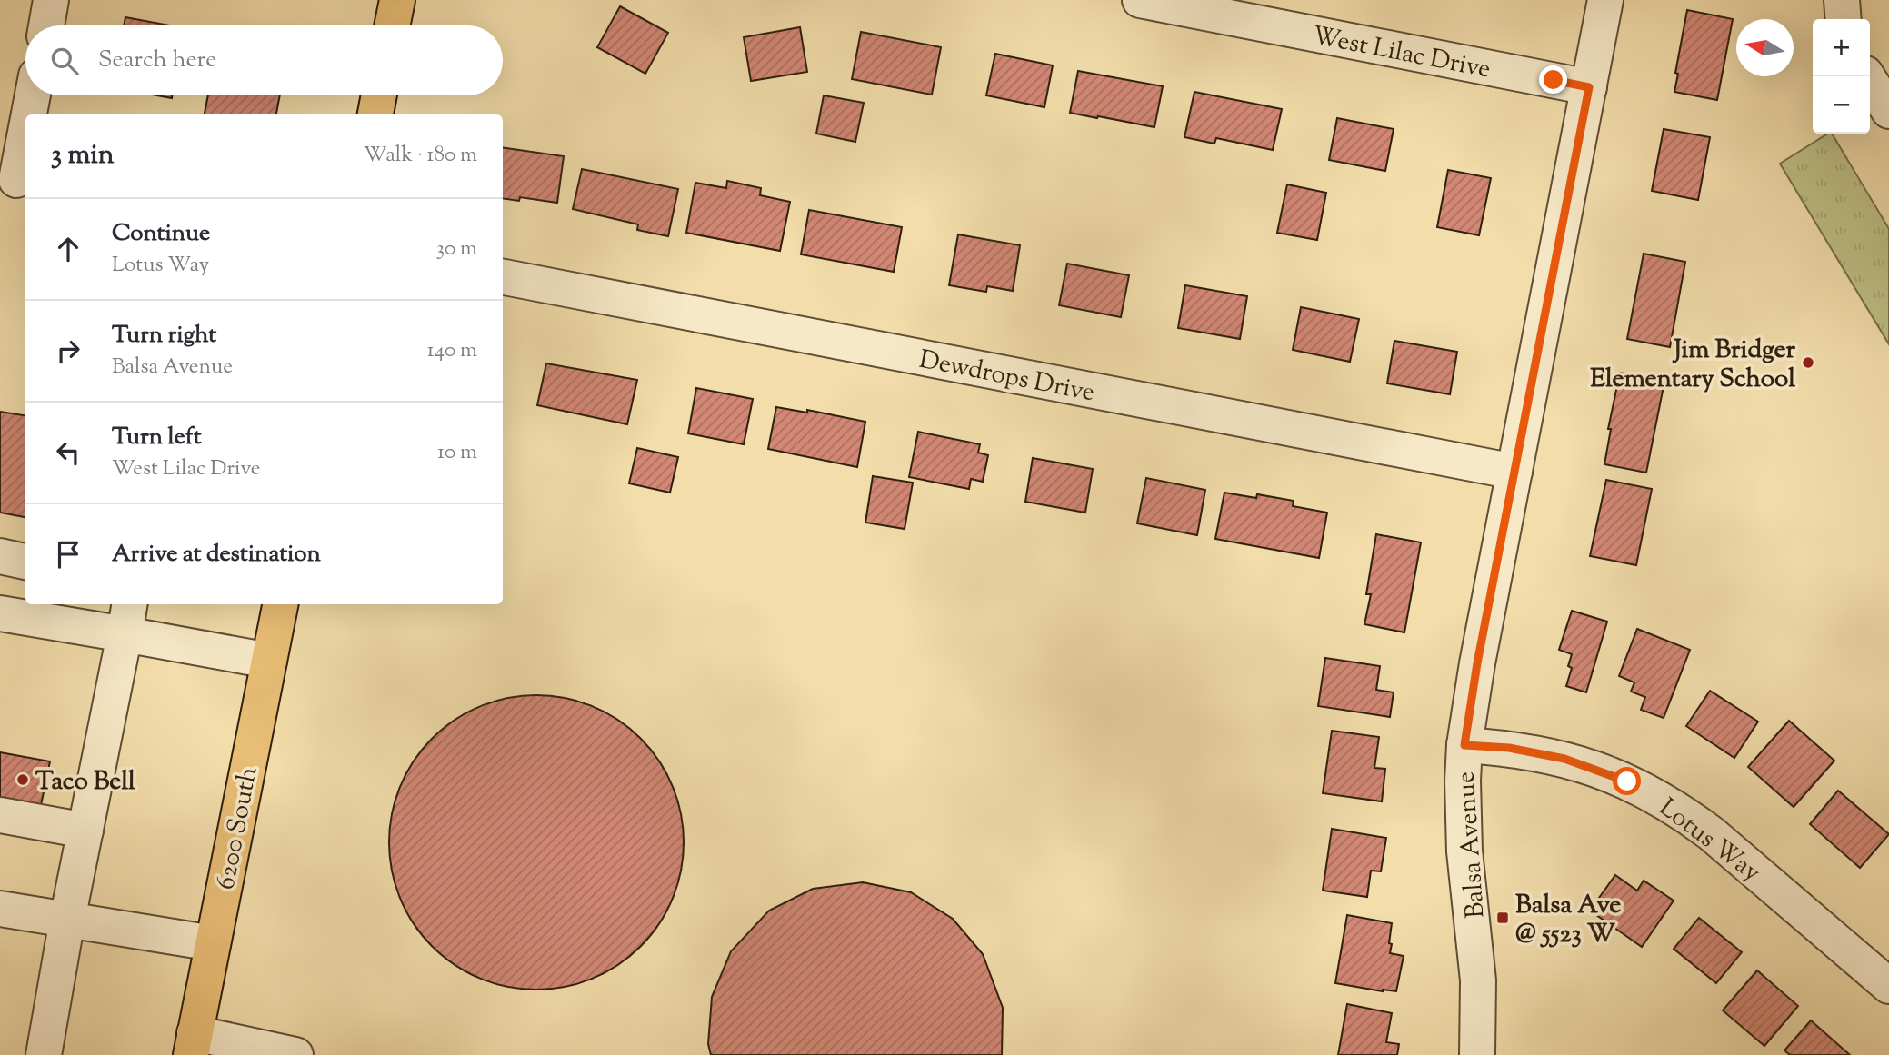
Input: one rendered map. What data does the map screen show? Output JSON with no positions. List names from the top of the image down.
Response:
{
  "streets": {
    "main road": ["6200 South"],
    "street": [
      "West Lilac Drive",
      "Dewdrops Drive",
      "Lotus Way",
      "Balsa Avenue"
    ]
  },
  "crossings": [
    ["West Lilac Drive", "Balsa Avenue"],
    ["Dewdrops Drive", "Balsa Avenue"],
    ["Lotus Way", "Balsa Avenue"]
  ],
  "places": {
    "other": ["Jim Bridger Elementary School", "Taco Bell"],
    "transit": ["Balsa Ave @ 5523 W"]
  },
  "north": "left",
  "page": {
    "map_buttons": ["+", "−"],
    "search": "Search here",
    "heading": ["3 min", "Walk · 180 m"],
    "list": [
      ["Continue", "Lotus Way", "30 m"],
      ["Turn right", "Balsa Avenue", "140 m"],
      ["Turn left", "West Lilac Drive", "10 m"],
      "Arrive at destination"
    ]
  }
}
